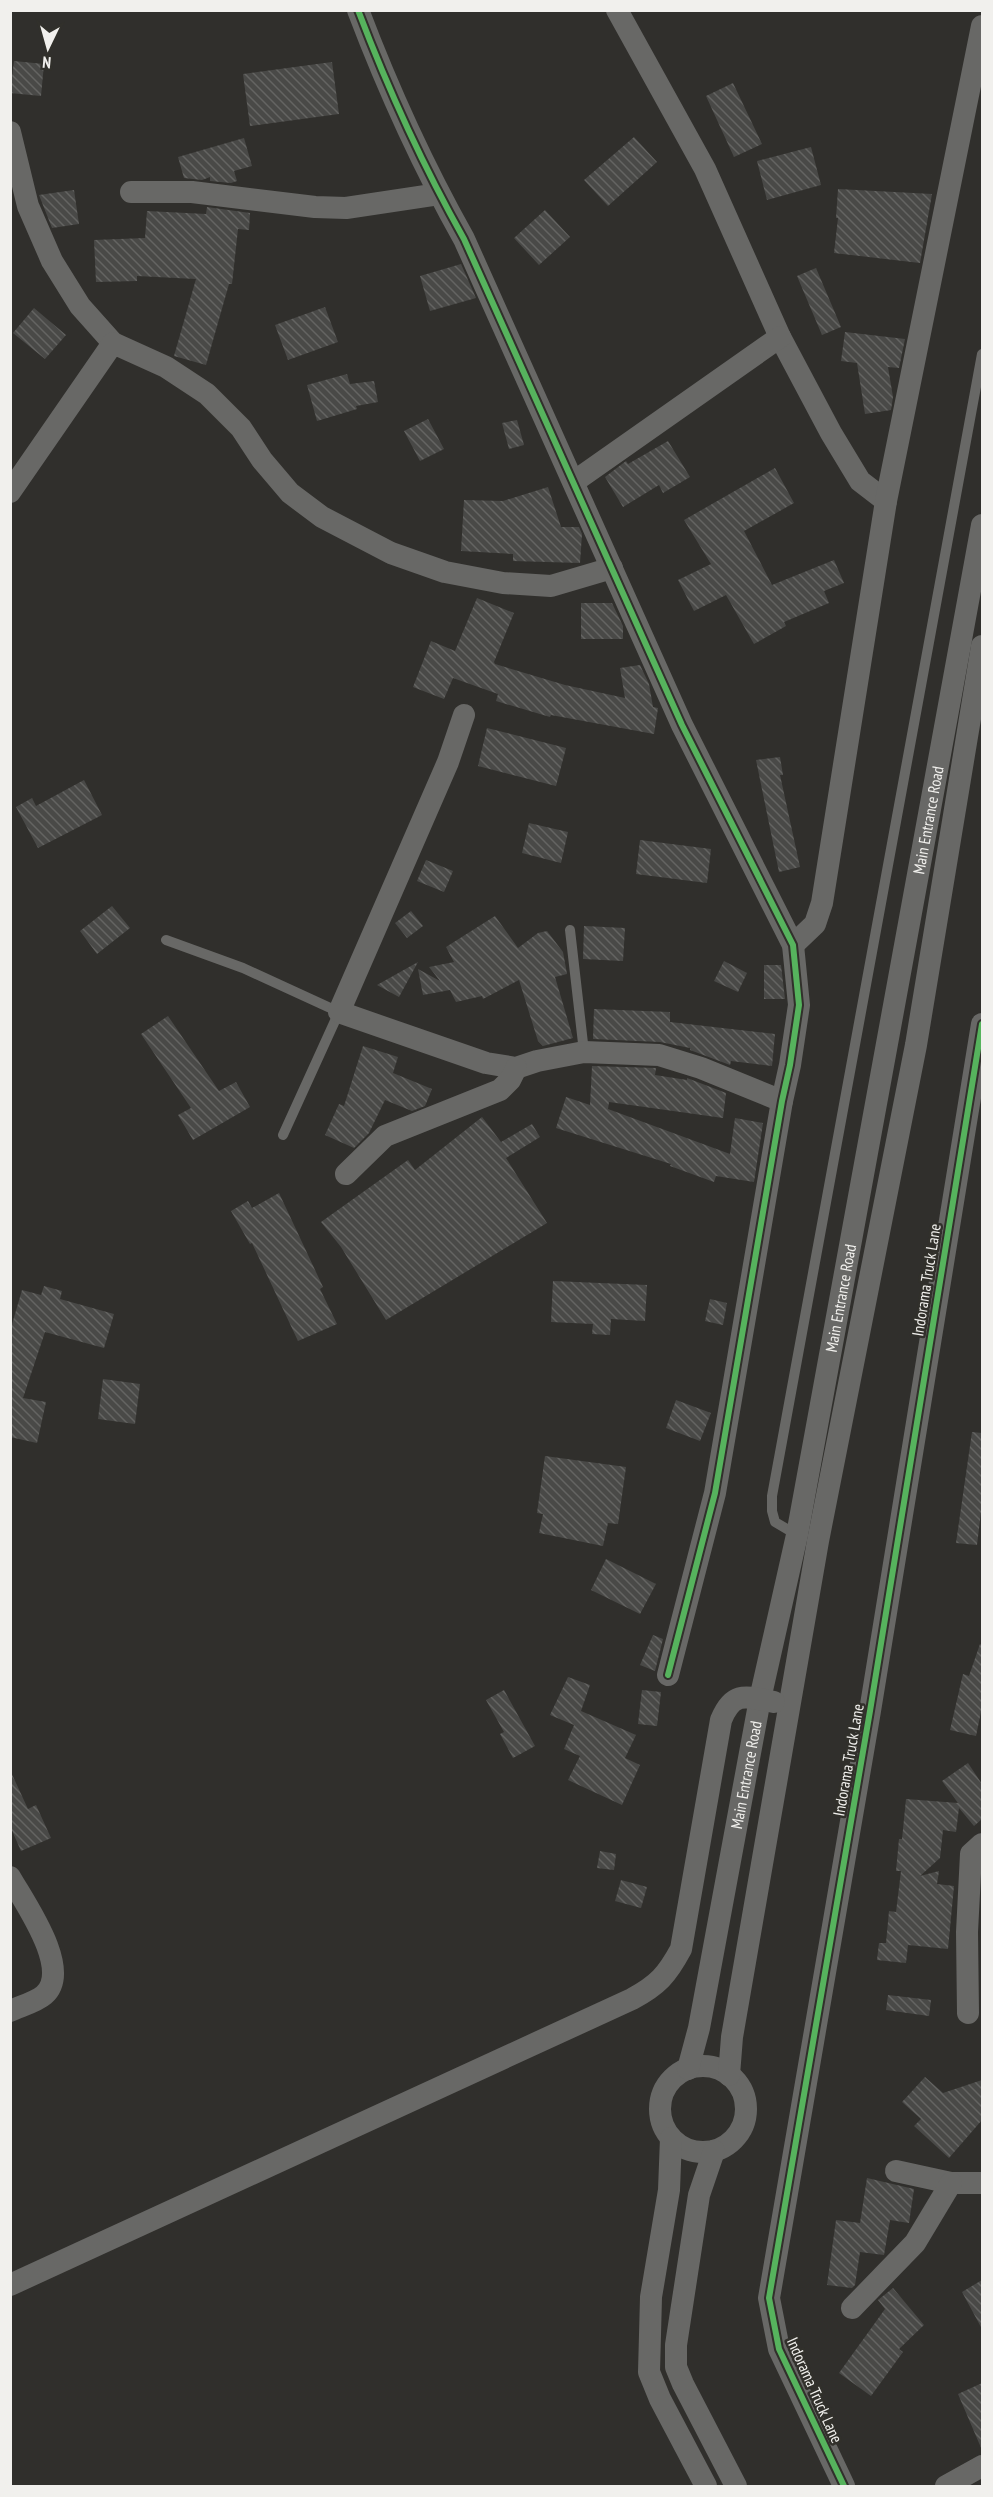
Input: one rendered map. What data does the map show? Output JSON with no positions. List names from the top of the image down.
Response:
{
  "streets": {
    "street": ["Main Entrance Road", "Indorama Truck Lane"]
  },
  "north": "bottom"
}
